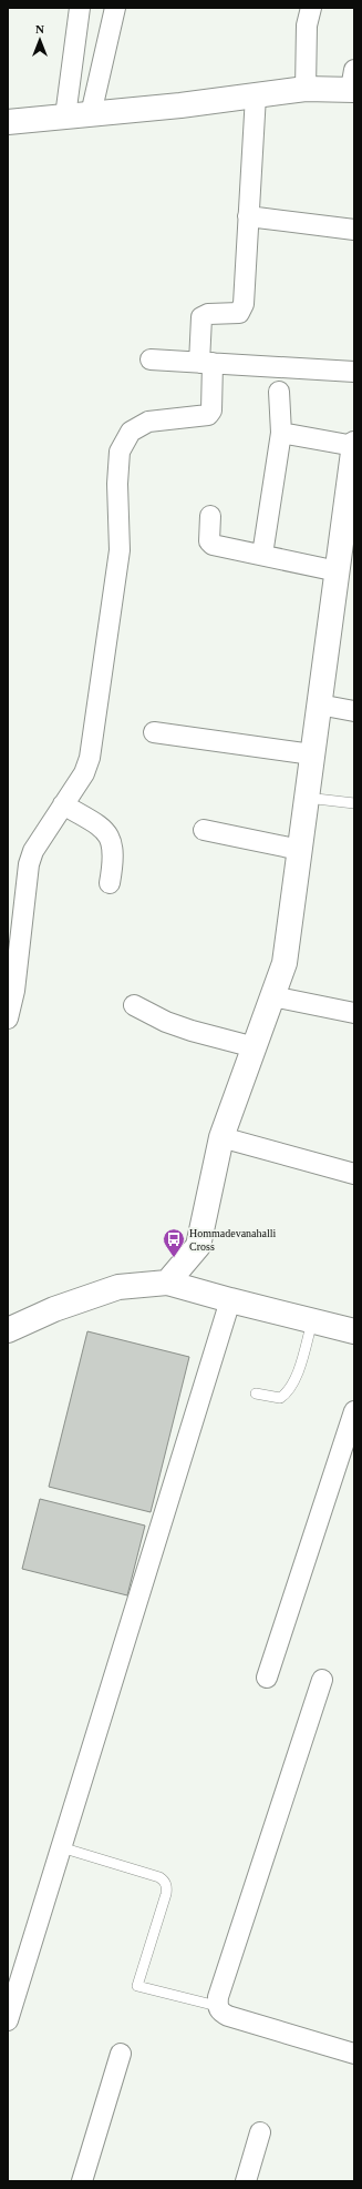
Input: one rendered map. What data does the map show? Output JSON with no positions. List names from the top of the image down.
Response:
{
  "places": {
    "bus stop": ["Hommadevanahalli Cross"]
  },
  "north": "top"
}
